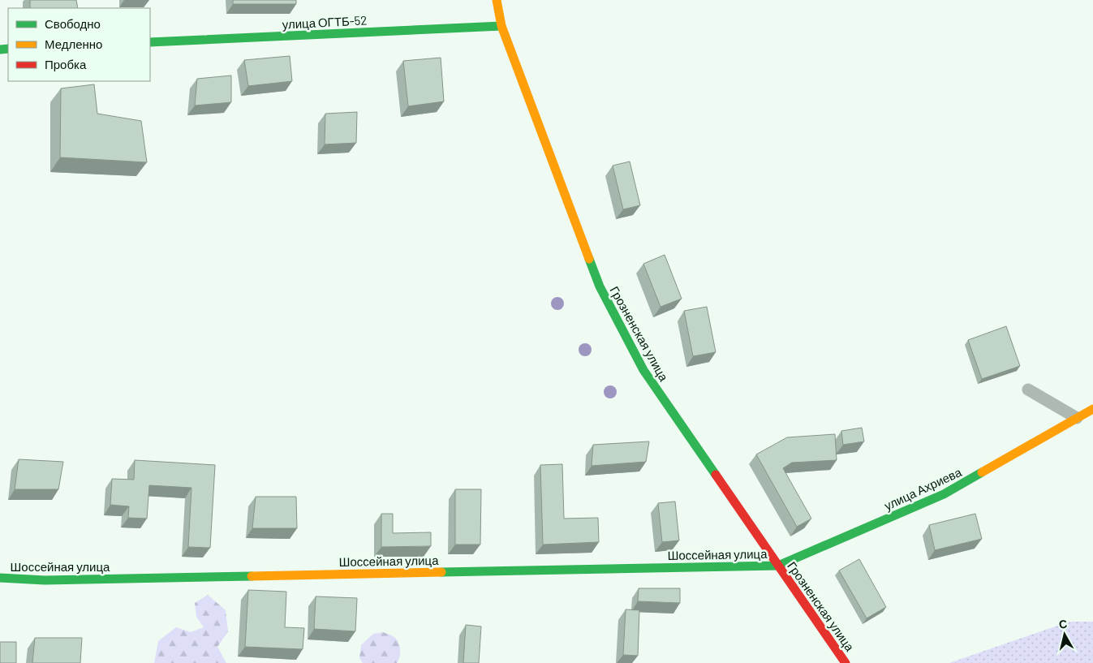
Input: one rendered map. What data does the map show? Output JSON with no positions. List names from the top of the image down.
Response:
{
  "streets": {
    "street": [
      "улица ОГТБ-52",
      "Грозненская улица",
      "улица Ахриева",
      "Шоссейная улица"
    ]
  },
  "crossings": [
    ["улица ОГТБ-52", "Грозненская улица"],
    ["Грозненская улица", "улица Ахриева"],
    ["Грозненская улица", "Шоссейная улица"],
    ["улица Ахриева", "Шоссейная улица"]
  ],
  "legend": ["Свободно", "Медленно", "Пробка"],
  "north": "top"
}
